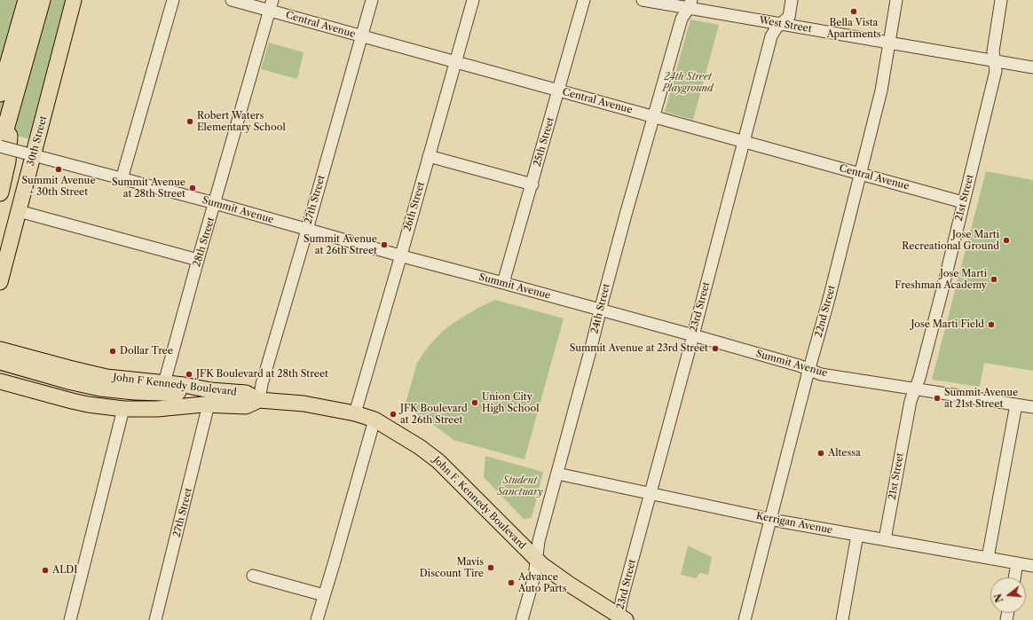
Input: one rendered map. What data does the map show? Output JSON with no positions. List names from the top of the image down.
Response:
{
  "streets": {
    "main road": ["30th Street", "John F Kennedy Boulevard", "John F. Kennedy Boulevard"],
    "street": [
      "Central Avenue",
      "West Street",
      "25th Street",
      "21st Street",
      "27th Street",
      "26th Street",
      "Summit Avenue",
      "28th Street",
      "23rd Street",
      "24th Street",
      "22nd Street",
      "Kerrigan Avenue"
    ]
  },
  "crossings": [
    ["Central Avenue", "25th Street"],
    ["Central Avenue", "21st Street"],
    ["Central Avenue", "27th Street"],
    ["Central Avenue", "26th Street"],
    ["Central Avenue", "28th Street"],
    ["Central Avenue", "23rd Street"],
    ["Central Avenue", "24th Street"],
    ["Central Avenue", "22nd Street"],
    ["West Street", "21st Street"],
    ["West Street", "23rd Street"],
    ["West Street", "24th Street"],
    ["West Street", "22nd Street"],
    ["30th Street", "Summit Avenue"],
    ["25th Street", "Summit Avenue"],
    ["21st Street", "Summit Avenue"],
    ["21st Street", "Kerrigan Avenue"],
    ["27th Street", "Summit Avenue"],
    ["27th Street", "John F Kennedy Boulevard"],
    ["27th Street", "John F. Kennedy Boulevard"],
    ["26th Street", "Summit Avenue"],
    ["26th Street", "John F. Kennedy Boulevard"],
    ["Summit Avenue", "28th Street"],
    ["Summit Avenue", "23rd Street"],
    ["Summit Avenue", "24th Street"],
    ["Summit Avenue", "22nd Street"],
    ["28th Street", "John F Kennedy Boulevard"],
    ["23rd Street", "John F. Kennedy Boulevard"],
    ["23rd Street", "Kerrigan Avenue"],
    ["24th Street", "John F. Kennedy Boulevard"],
    ["24th Street", "Kerrigan Avenue"],
    ["22nd Street", "Kerrigan Avenue"],
    ["John F Kennedy Boulevard", "John F. Kennedy Boulevard"]
  ],
  "parks": ["24th Street Playground", "Student Sanctuary"],
  "places": [
    "Bella Vista Apartments",
    "Robert Waters Elementary School",
    "Summit Avenue + 30th Street",
    "Summit Avenue at 28th Street",
    "Jose Marti Recreational Ground",
    "Summit Avenue at 26th Street",
    "Jose Marti Freshman Academy",
    "Jose Marti Field",
    "Summit Avenue at 23rd Street",
    "Dollar Tree",
    "JFK Boulevard at 28th Street",
    "Summit Avenue at 21st Street",
    "Union City High School",
    "JFK Boulevard at 26th Street",
    "Altessa",
    "Mavis Discount Tire",
    "ALDI",
    "Advance Auto Parts"
  ],
  "north": "left"
}
